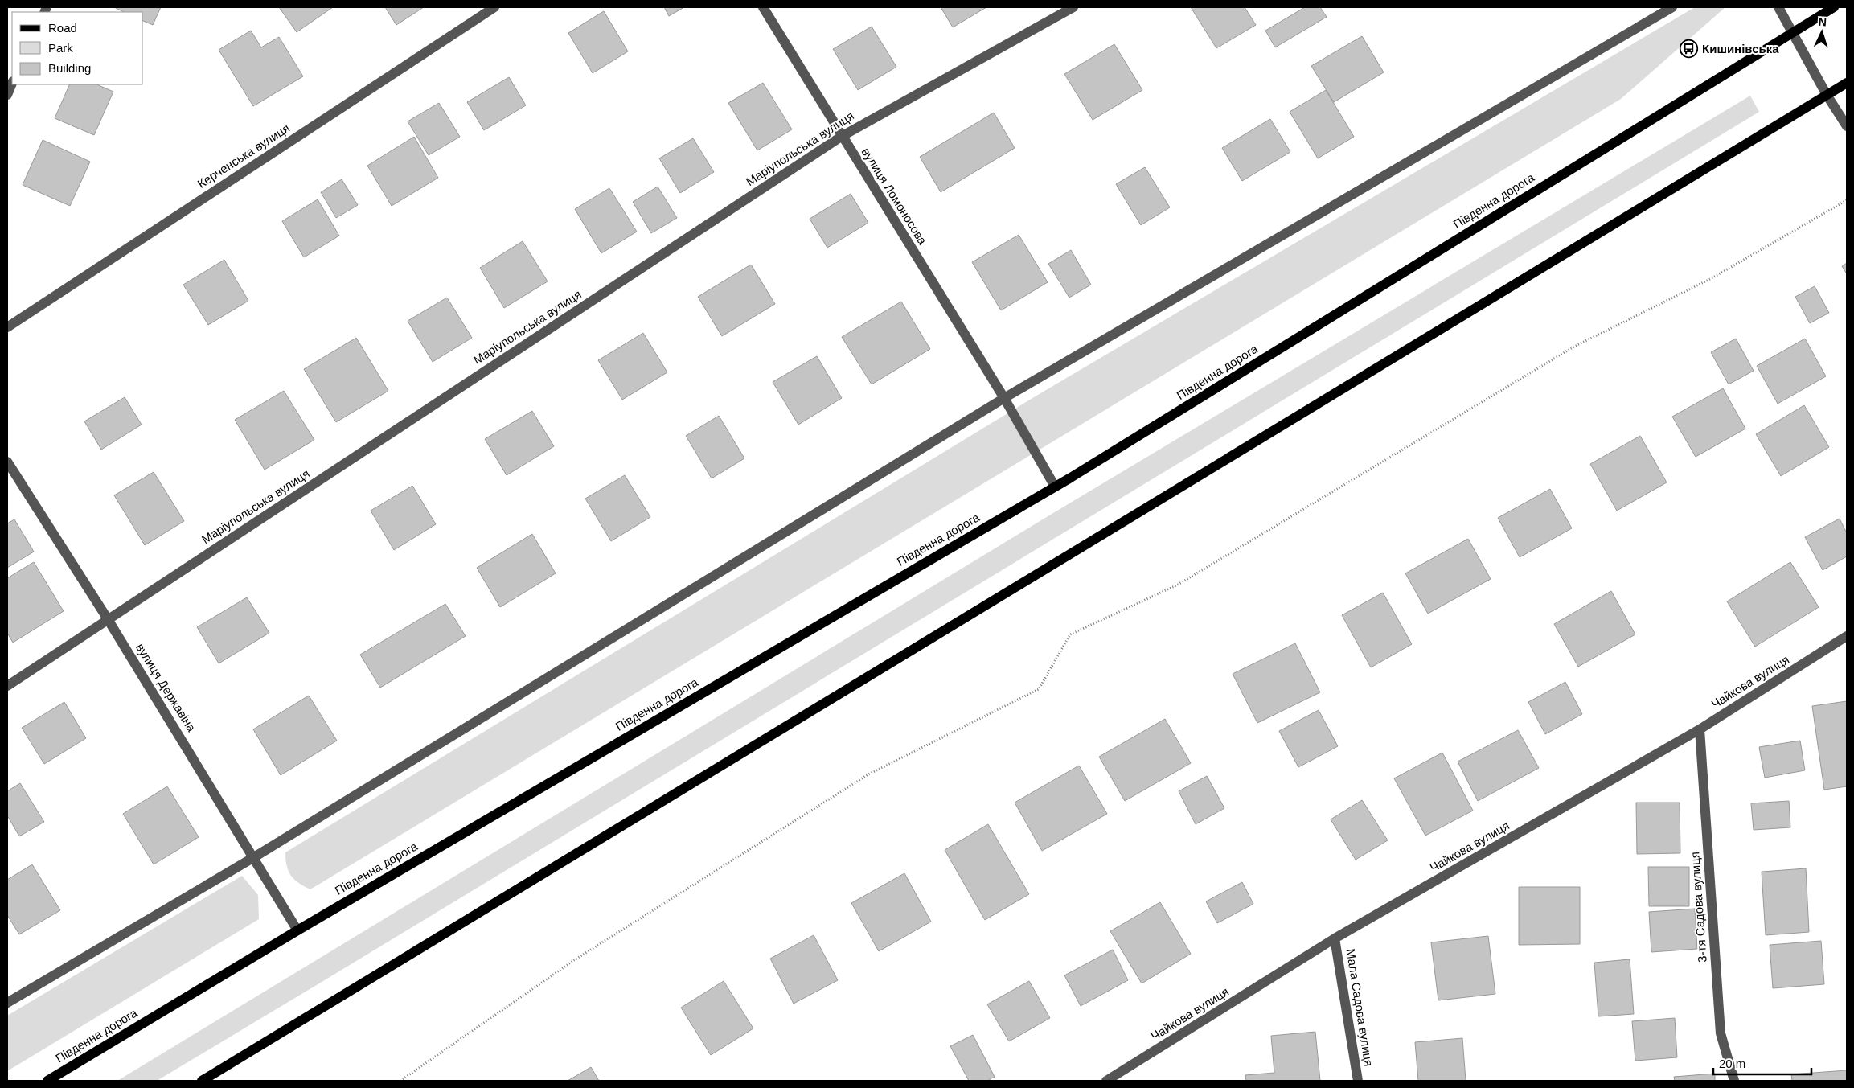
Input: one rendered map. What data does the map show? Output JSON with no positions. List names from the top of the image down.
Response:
{
  "streets": {
    "main road": ["Південна дорога"],
    "street": [
      "Маріупольська вулиця",
      "Керченська вулиця",
      "вулиця Ломоносова",
      "Чайкова вулиця",
      "вулиця Державіна",
      "3-тя Садова вулиця",
      "Мала Садова вулиця"
    ]
  },
  "crossings": [
    ["Маріупольська вулиця", "вулиця Ломоносова"],
    ["Маріупольська вулиця", "вулиця Державіна"],
    ["вулиця Ломоносова", "Південна дорога"],
    ["Південна дорога", "вулиця Державіна"],
    ["Чайкова вулиця", "3-тя Садова вулиця"],
    ["Чайкова вулиця", "Мала Садова вулиця"]
  ],
  "places": {
    "bus stop": ["Кишинівська"]
  },
  "legend": ["Road", "Park", "Building"],
  "scale_bar": "20 m",
  "north": "top"
}
